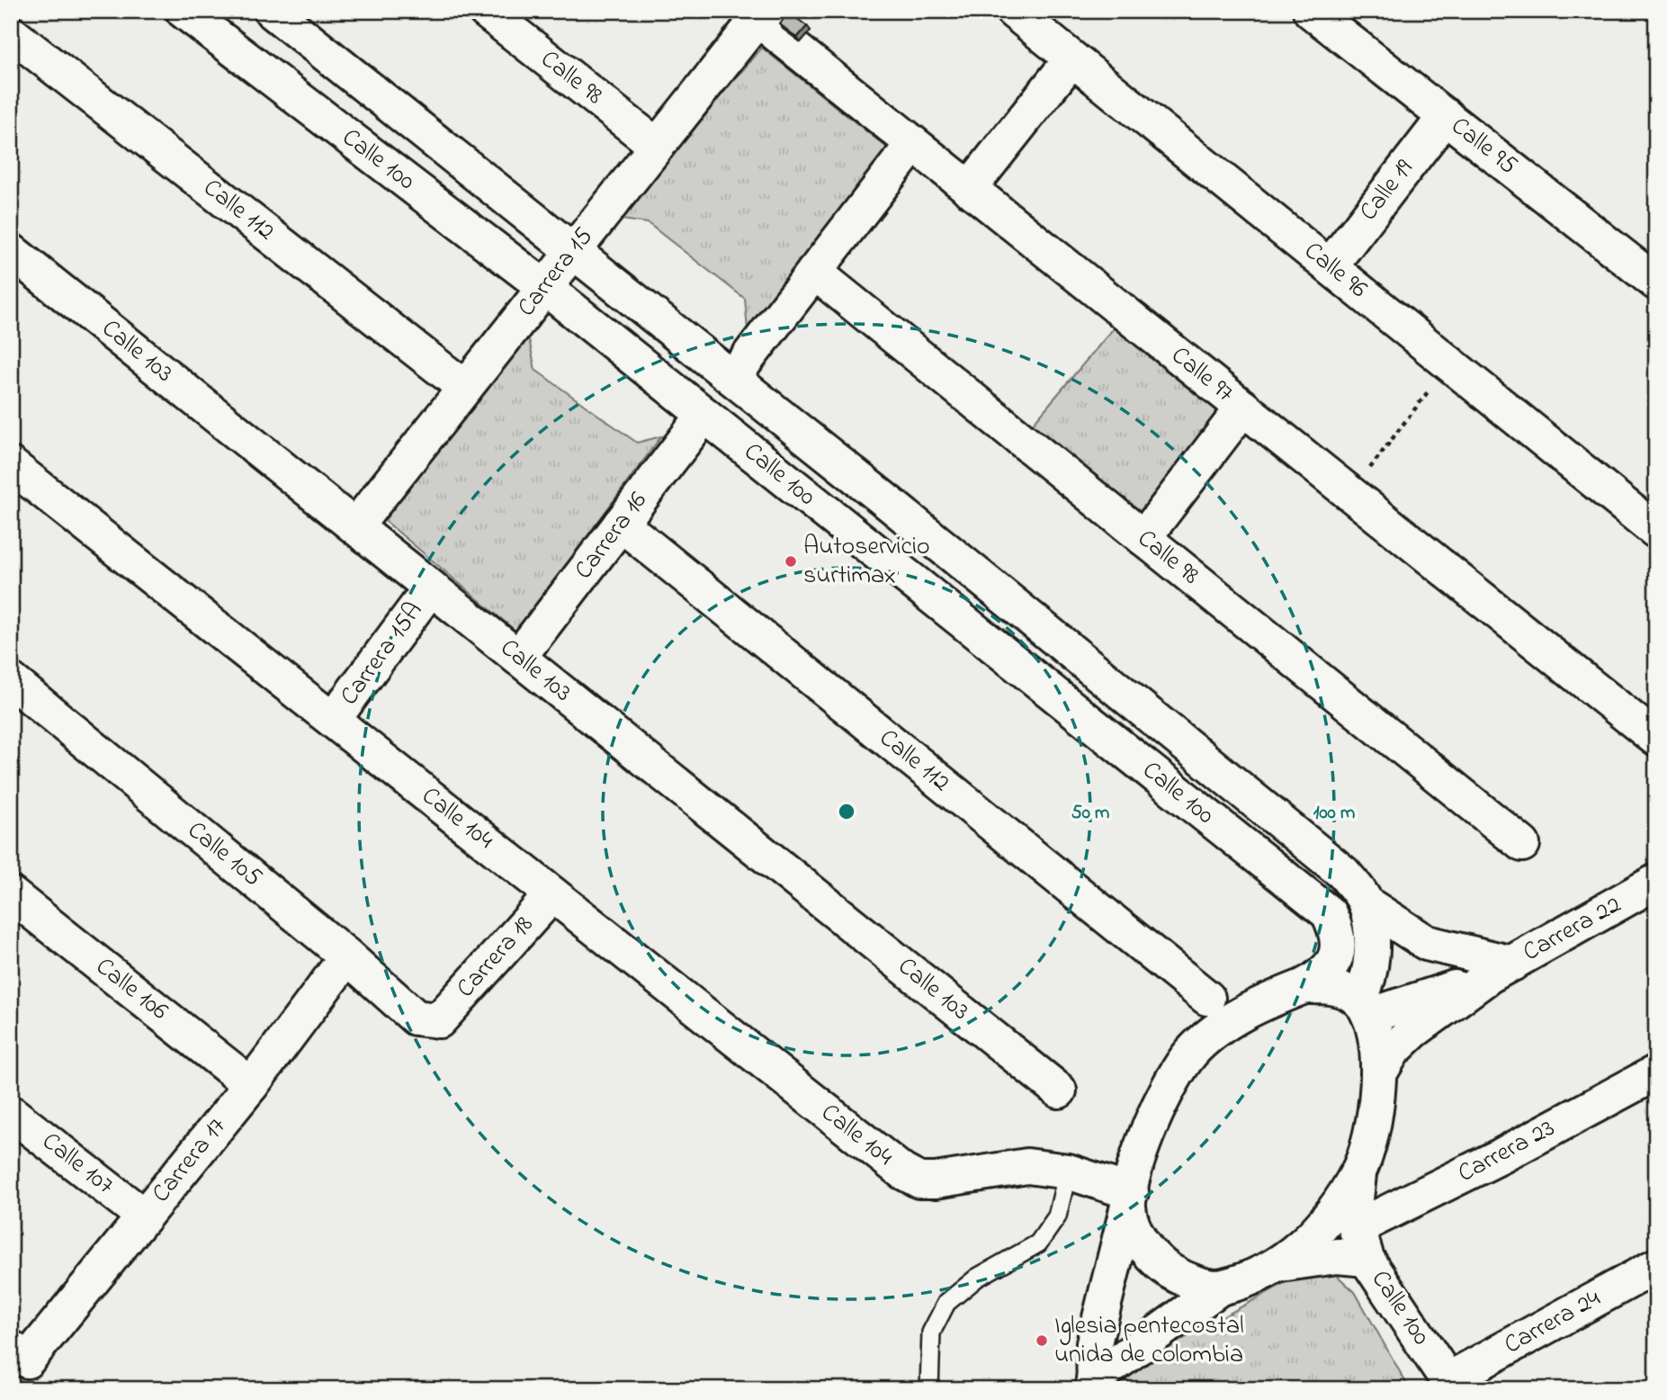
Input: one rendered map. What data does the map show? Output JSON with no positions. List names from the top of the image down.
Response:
{
  "streets": {
    "street": [
      "Calle 98",
      "Calle 95",
      "Calle 100",
      "Calle 19",
      "Calle 112",
      "Calle 96",
      "Carrera 15",
      "Calle 103",
      "Calle 97",
      "Carrera 16",
      "Carrera 15A",
      "Calle 104",
      "Calle 105",
      "Carrera 22",
      "Carrera 18",
      "Calle 106",
      "Carrera 23",
      "Carrera 17",
      "Calle 107",
      "Carrera 24"
    ]
  },
  "crossings": [
    ["Calle 98", "Carrera 15"],
    ["Calle 95", "Calle 19"],
    ["Calle 100", "Carrera 15"],
    ["Calle 100", "Carrera 16"],
    ["Calle 100", "Carrera 22"],
    ["Calle 100", "Carrera 23"],
    ["Calle 100", "Carrera 24"],
    ["Calle 19", "Calle 96"],
    ["Calle 112", "Carrera 15"],
    ["Calle 112", "Carrera 16"],
    ["Carrera 15", "Calle 103"],
    ["Carrera 15", "Calle 97"],
    ["Calle 103", "Carrera 16"],
    ["Calle 103", "Carrera 15A"],
    ["Carrera 15A", "Calle 104"],
    ["Calle 104", "Carrera 18"],
    ["Calle 105", "Carrera 18"],
    ["Calle 105", "Carrera 17"],
    ["Calle 106", "Carrera 17"],
    ["Carrera 17", "Calle 107"]
  ],
  "places": ["Autoservicio surtimax", "Iglesia pentecostal unida de colombia"],
  "rings": ["50 m", "100 m"]
}
